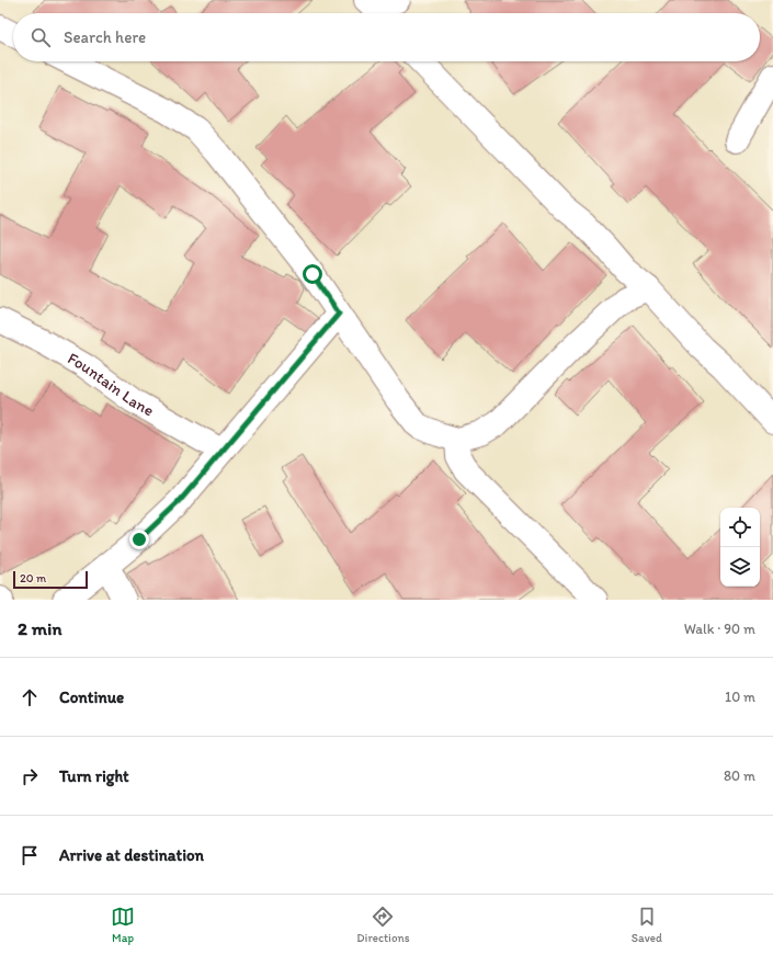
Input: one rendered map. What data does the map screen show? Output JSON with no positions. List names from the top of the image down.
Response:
{
  "streets": {
    "street": ["Fountain Lane"]
  },
  "scale_bar": "20 m",
  "page": {
    "search": "Search here",
    "scale": "20 m",
    "heading": ["2 min", "Walk · 90 m"],
    "list": [
      ["Continue", "10 m"],
      ["Turn right", "80 m"],
      "Arrive at destination"
    ],
    "nav": ["Map", "Directions", "Saved"]
  }
}
